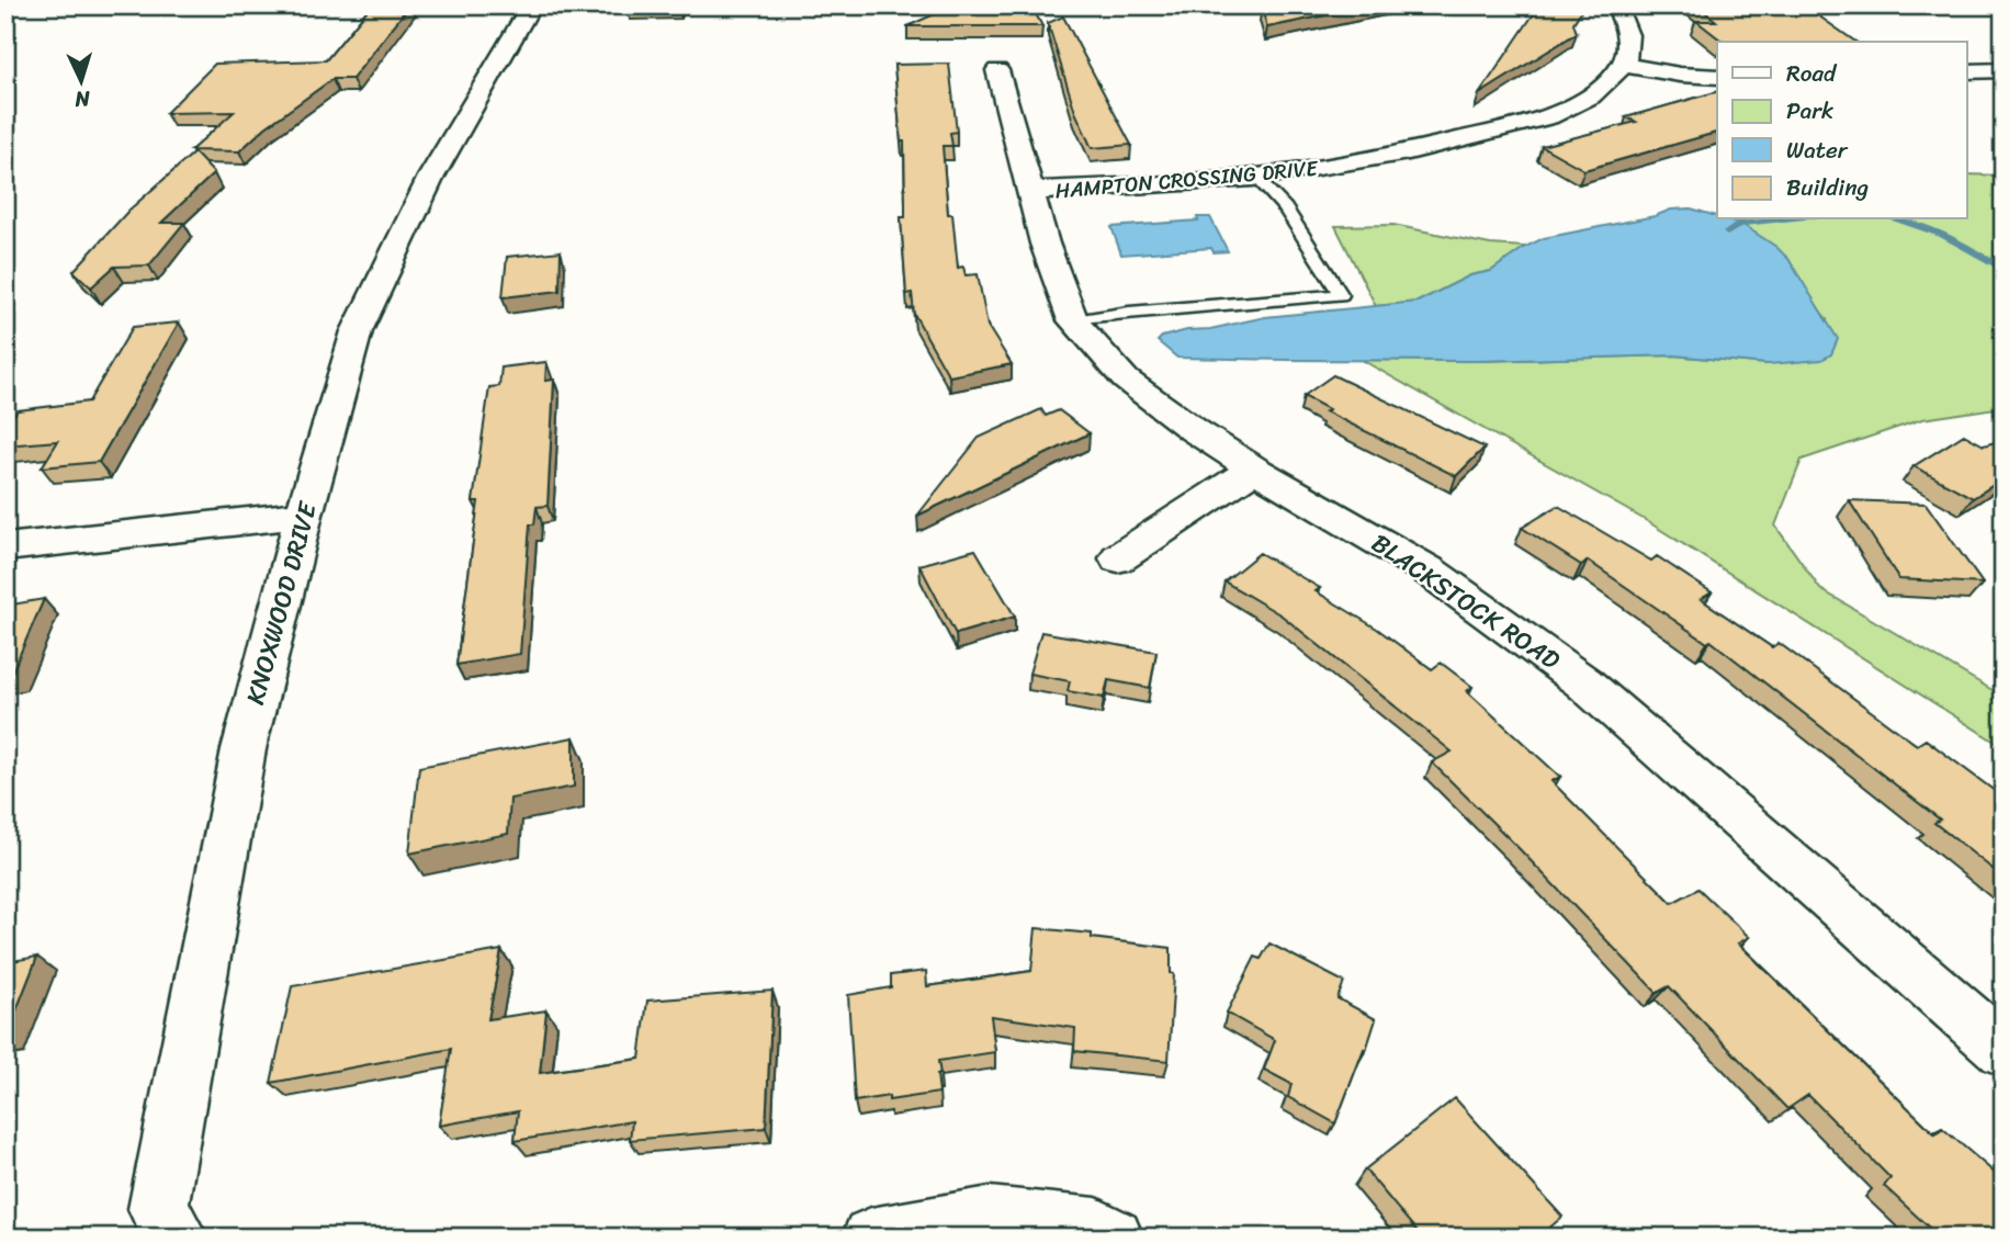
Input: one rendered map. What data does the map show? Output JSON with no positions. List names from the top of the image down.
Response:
{
  "streets": {
    "street": ["HAMPTON CROSSING DRIVE", "BLACKSTOCK ROAD", "KNOXWOOD DRIVE"]
  },
  "crossings": [
    ["HAMPTON CROSSING DRIVE", "BLACKSTOCK ROAD"]
  ],
  "legend": [
    "Road",
    "Park",
    "Water",
    "Building"
  ],
  "north": "bottom"
}
